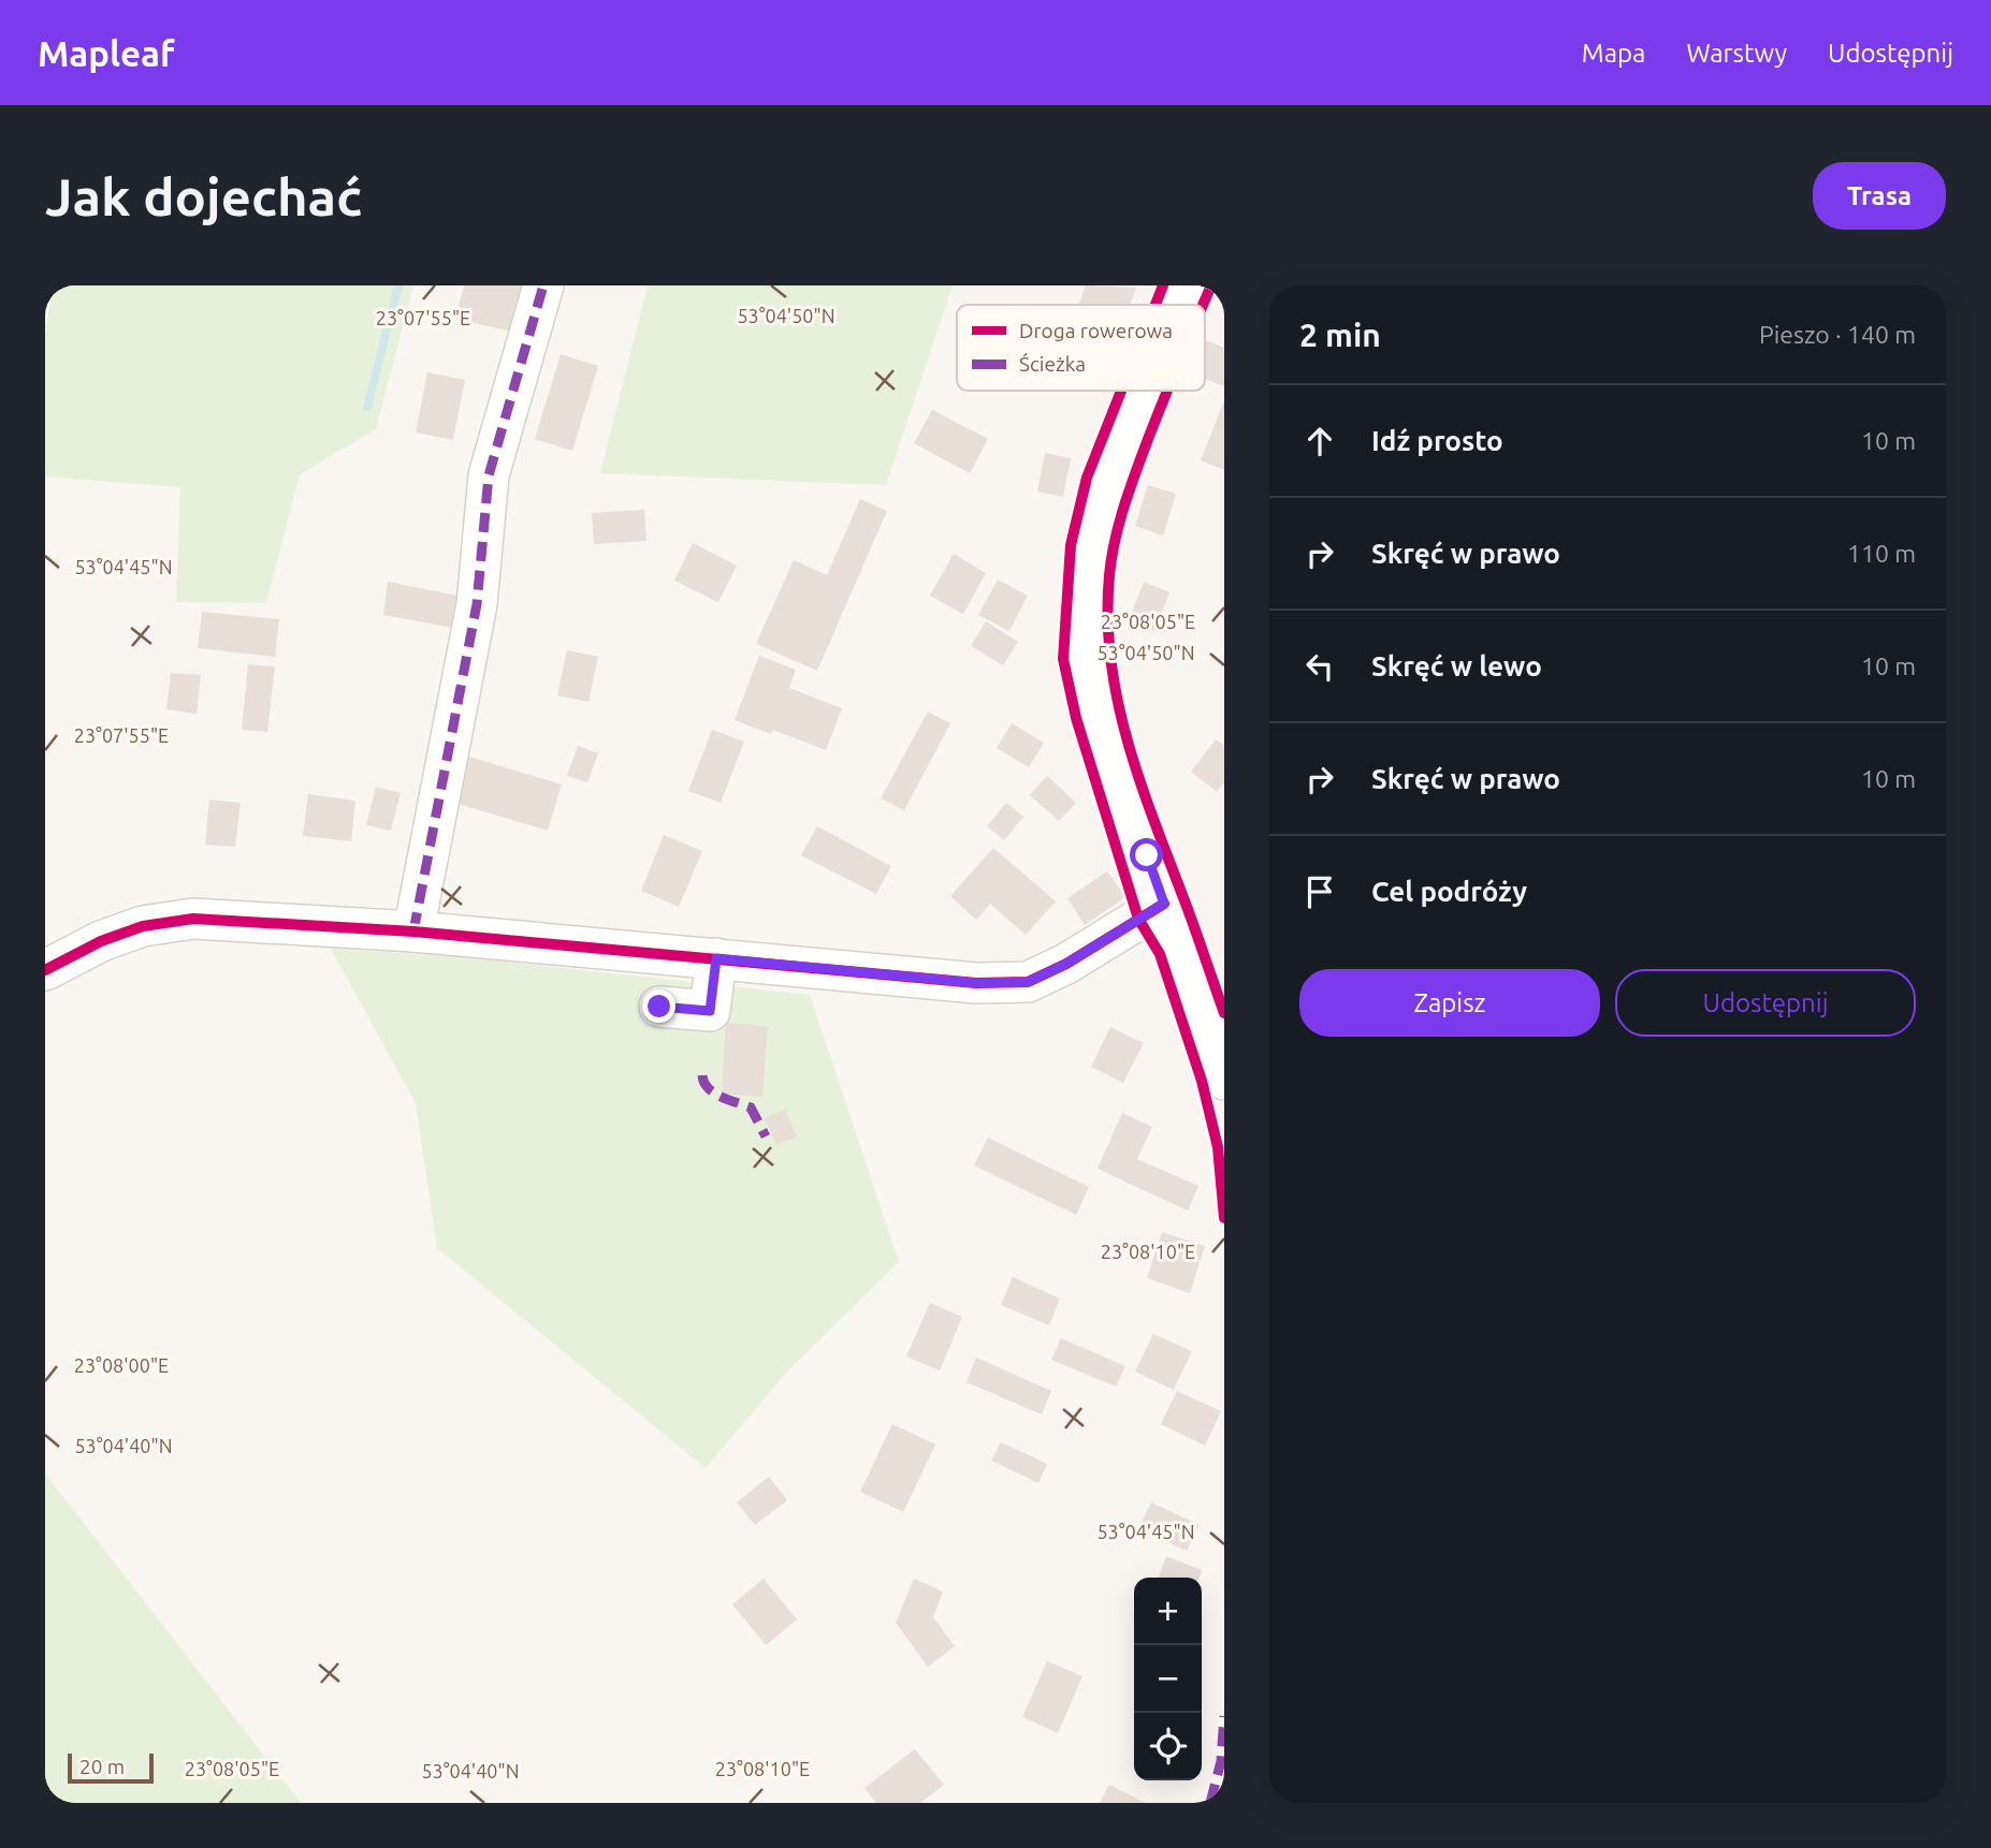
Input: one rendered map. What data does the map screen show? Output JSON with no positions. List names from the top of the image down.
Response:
{
  "legend": ["Droga rowerowa", "Ścieżka"],
  "scale_bar": "20 m",
  "page": {
    "header": "Mapleaf",
    "nav": ["Mapa", "Warstwy", "Udostępnij"],
    "buttons": [
      "Trasa",
      ["Zapisz", "Udostępnij"]
    ],
    "title": "Jak dojechać",
    "heading": ["2 min", "Pieszo · 140 m"],
    "list": [
      ["Idź prosto", "10 m"],
      ["Skręć w prawo", "110 m"],
      ["Skręć w lewo", "10 m"],
      ["Skręć w prawo", "10 m"],
      "Cel podróży"
    ],
    "map_buttons": ["+", "−"],
    "scale": "20 m"
  },
  "coordinates": [
    "53°04'50\"N",
    "23°07'55\"E",
    "53°04'45\"N",
    "23°08'05\"E",
    "23°08'10\"E",
    "23°08'00\"E",
    "53°04'40\"N"
  ]
}
